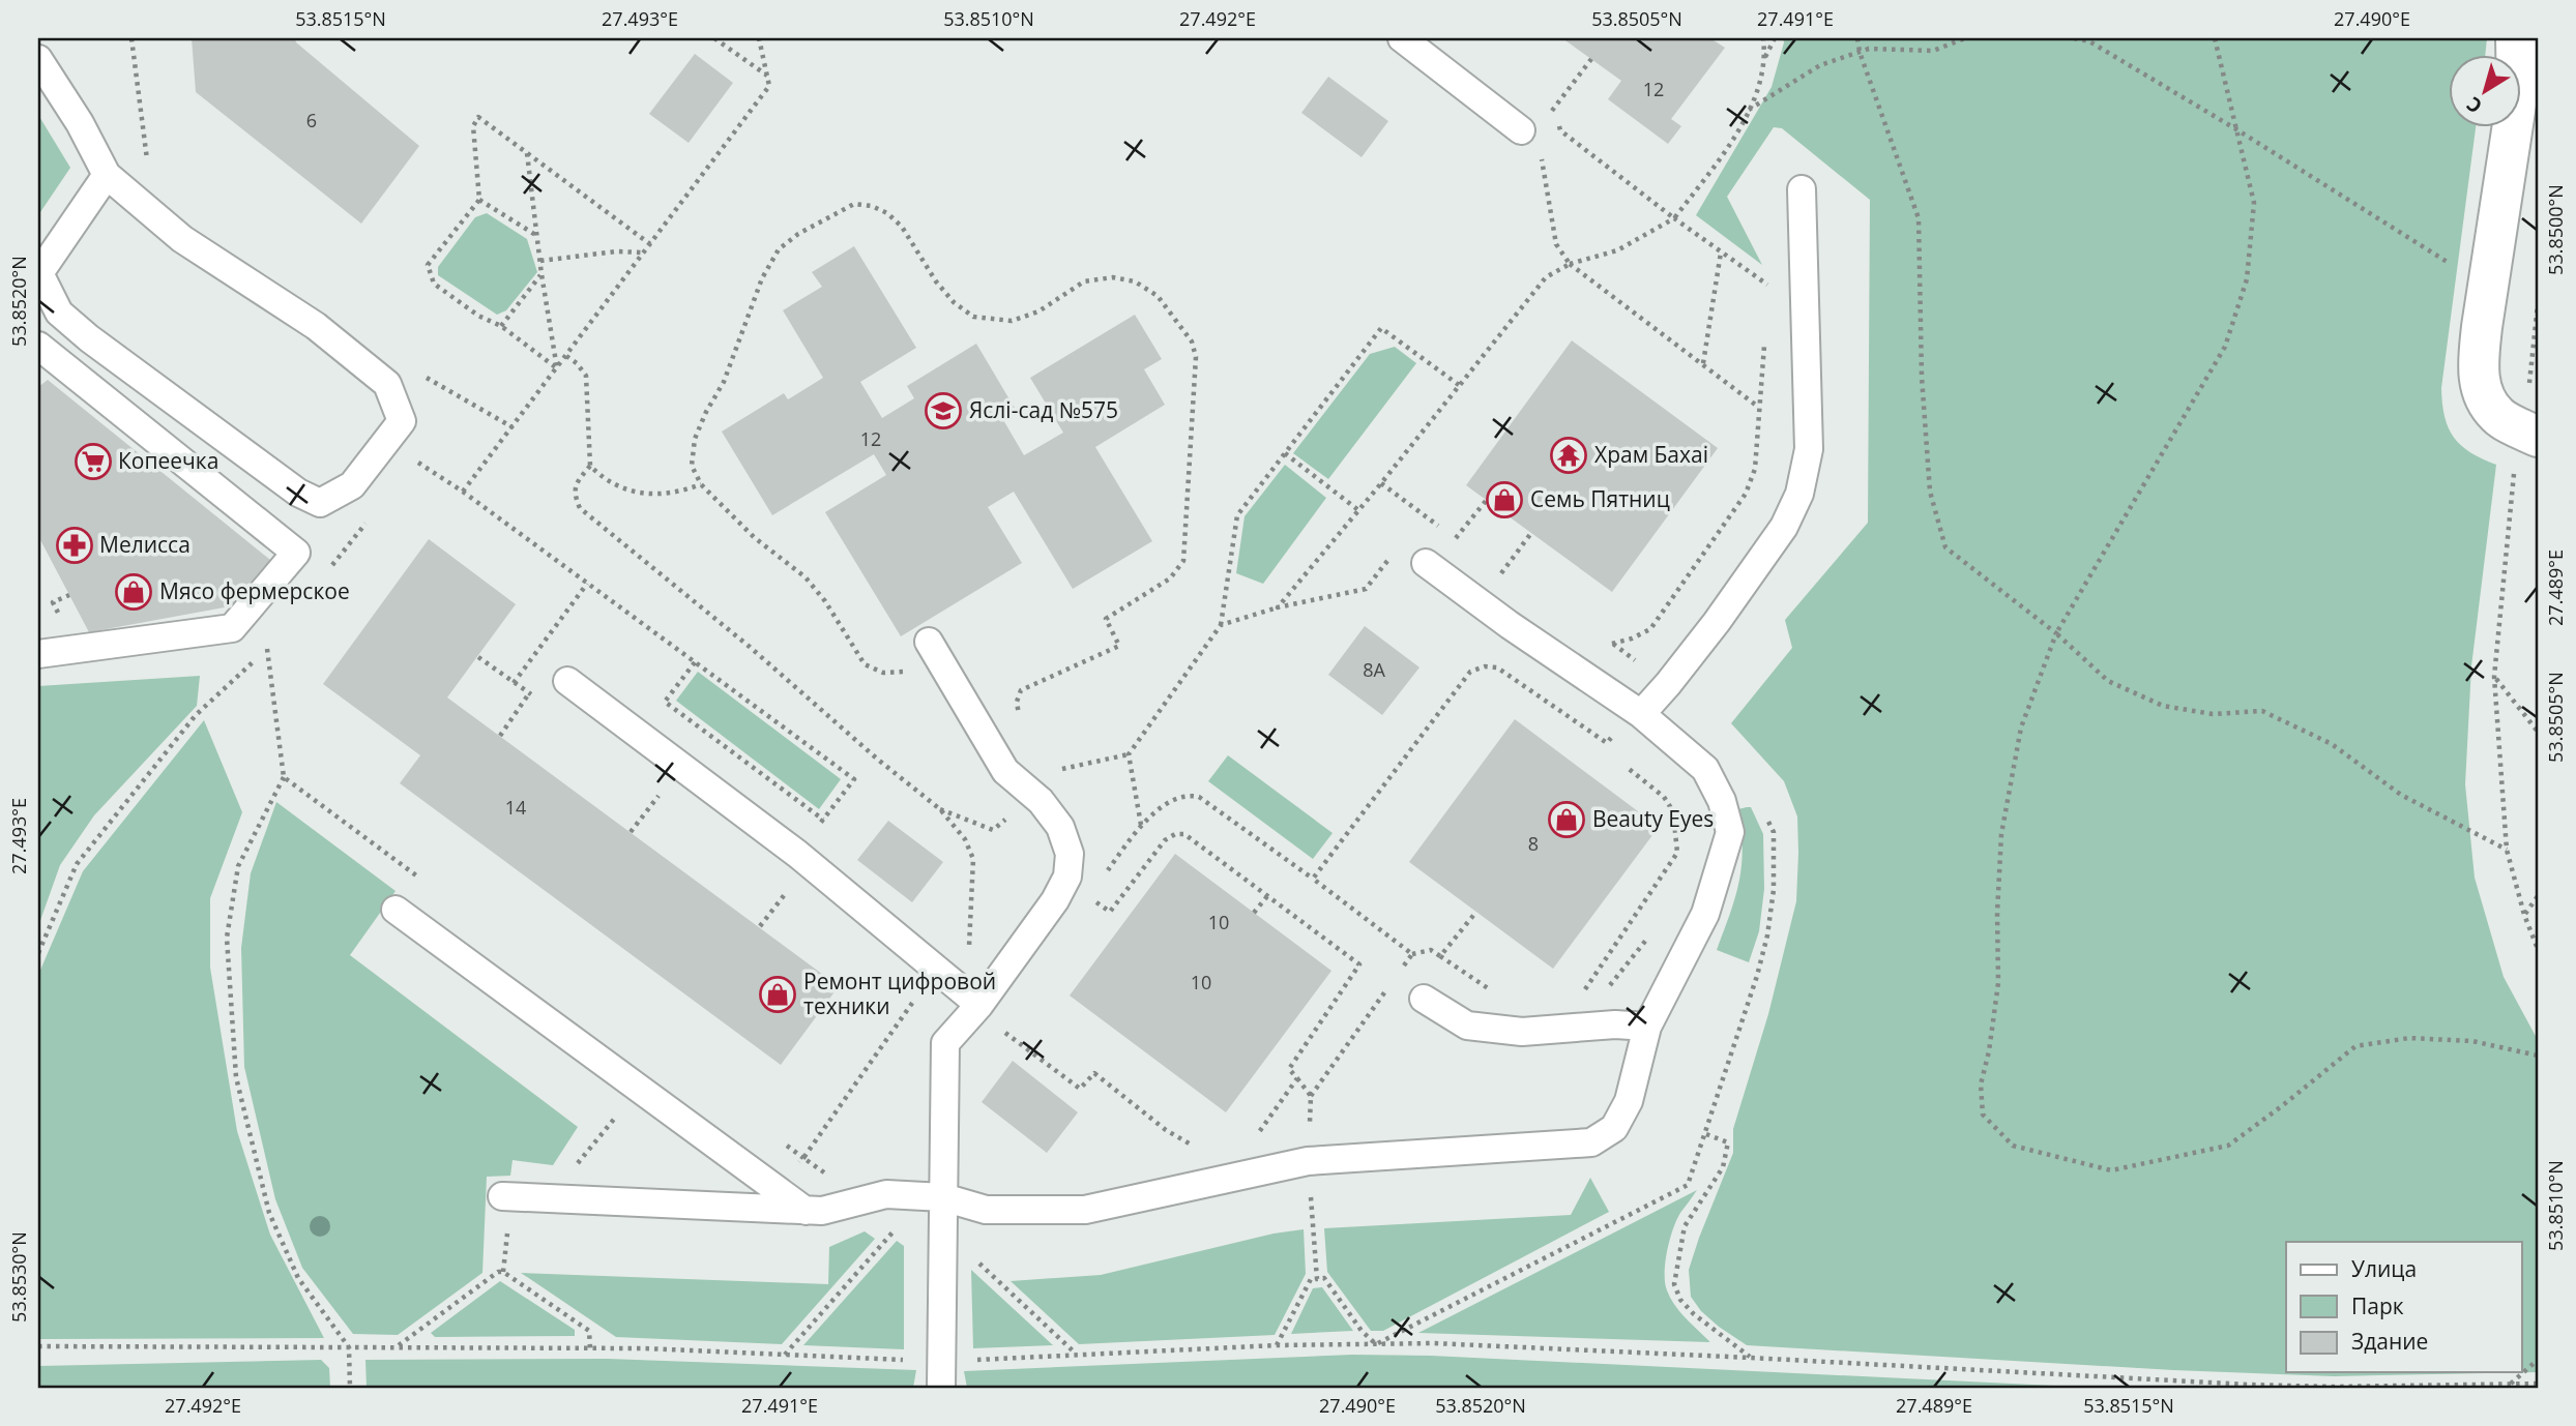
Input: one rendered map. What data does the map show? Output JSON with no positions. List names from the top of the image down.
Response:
{
  "places": {
    "school or university": ["Яслі-сад №575"],
    "temple": ["Храм Бахаі"],
    "supermarket": ["Копеечка"],
    "shop": [
      "Семь Пятниц",
      "Мясо фермерское",
      "Beauty Eyes",
      "Ремонт цифровой техники"
    ],
    "pharmacy": ["Мелисса"]
  },
  "house_numbers": [
    "12",
    "6",
    "12",
    "8А",
    "14",
    "8",
    "10",
    "10"
  ],
  "legend": ["Улица", "Парк", "Здание"],
  "north": "bottom left",
  "coordinates": [
    "53.8515°N",
    "27.493°E",
    "53.8510°N",
    "27.492°E",
    "53.8505°N",
    "27.491°E",
    "27.490°E",
    "53.8500°N",
    "53.8520°N",
    "27.489°E",
    "53.8530°N"
  ]
}
